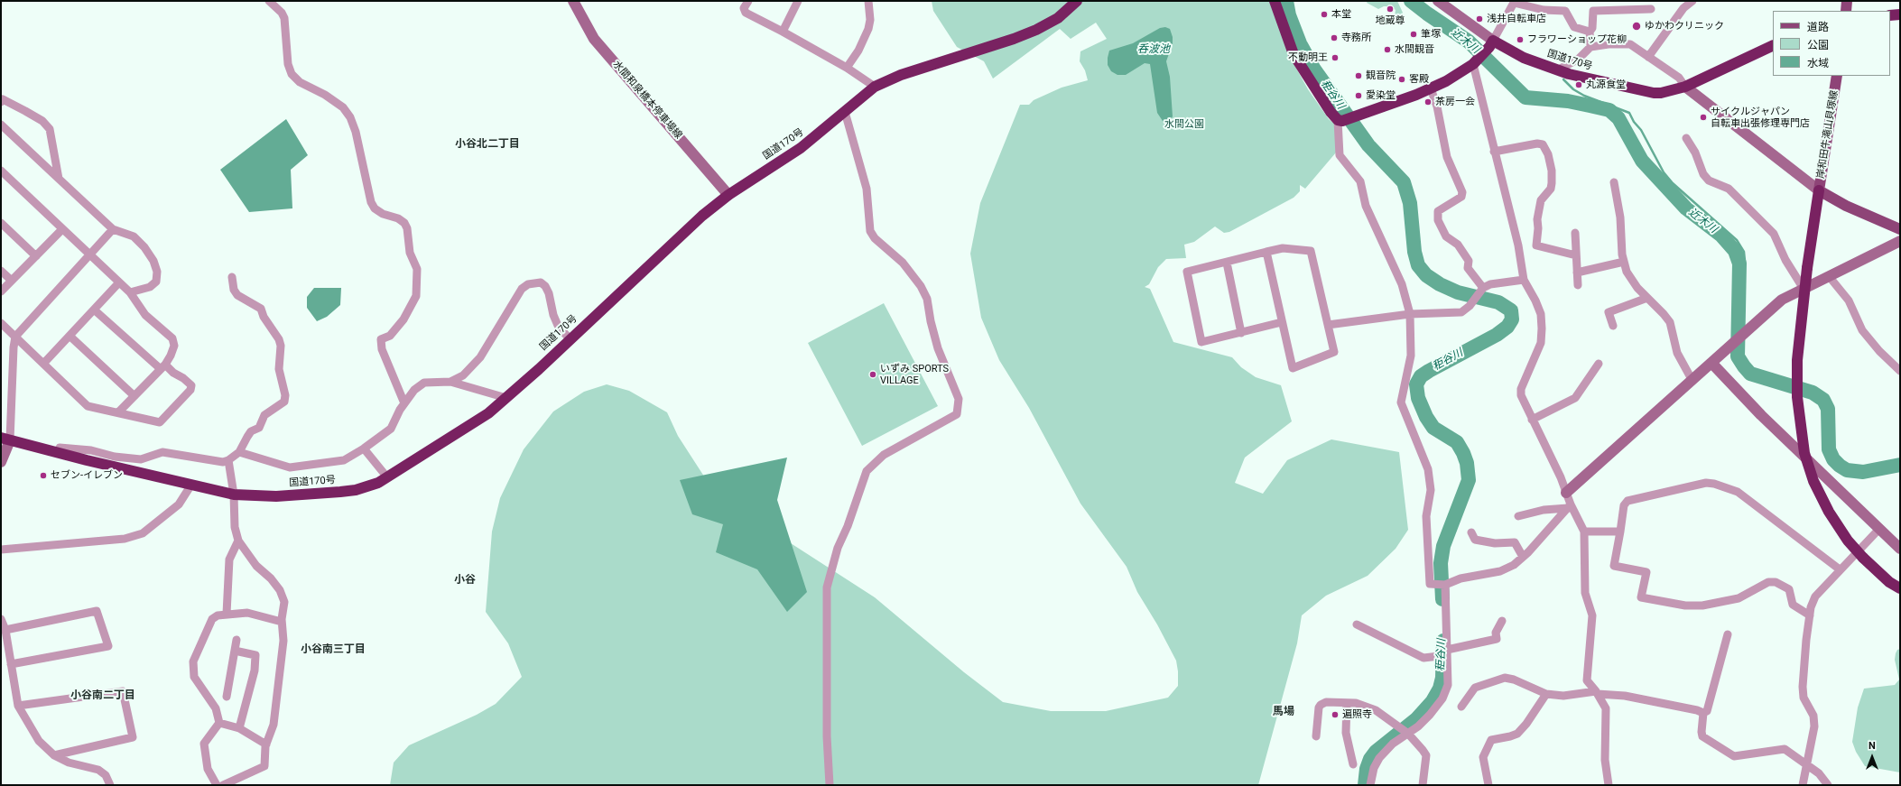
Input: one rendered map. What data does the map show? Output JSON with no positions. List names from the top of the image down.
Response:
{
  "streets": {
    "highway": ["国道170号"],
    "main road": ["岸和田牛滝山貝塚線"],
    "street": ["水間和泉橋本停車場線"]
  },
  "crossings": [
    ["国道170号", "水間和泉橋本停車場線"]
  ],
  "districts": [
    "小谷北二丁目",
    "小谷",
    "小谷南三丁目",
    "小谷南二丁目",
    "馬場"
  ],
  "water": ["近木川", "呑波池", "秬谷川"],
  "parks": ["水間公園"],
  "places": [
    "地蔵尊",
    "本堂",
    "浅井自転車店",
    "ゆかわクリニック",
    "筆塚",
    "寺務所",
    "フラワーショップ花柳",
    "水間観音",
    "不動明王",
    "観音院",
    "客殿",
    "丸源食堂",
    "愛染堂",
    "茶房一会",
    "サイクルジャパン 自転車出張修理専門店",
    "いずみ SPORTS VILLAGE",
    "セブン-イレブン",
    "遍照寺"
  ],
  "legend": ["道路", "公園", "水域"],
  "north": "top"
}
